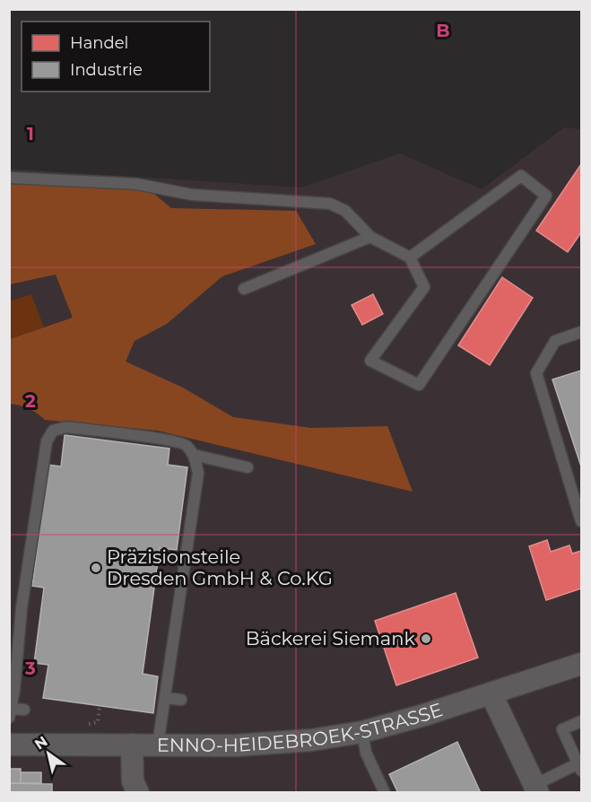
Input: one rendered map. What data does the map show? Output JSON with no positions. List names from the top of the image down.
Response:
{
  "streets": {
    "street": ["ENNO-HEIDEBROEK-STRASSE"]
  },
  "places": ["Präzisionsteile Dresden GmbH & Co.KG", "Bäckerei Siemank"],
  "legend": ["Handel", "Industrie"],
  "north": "top left",
  "grid": {
    "columns": ["B"],
    "rows": ["1", "2", "3"]
  }
}
